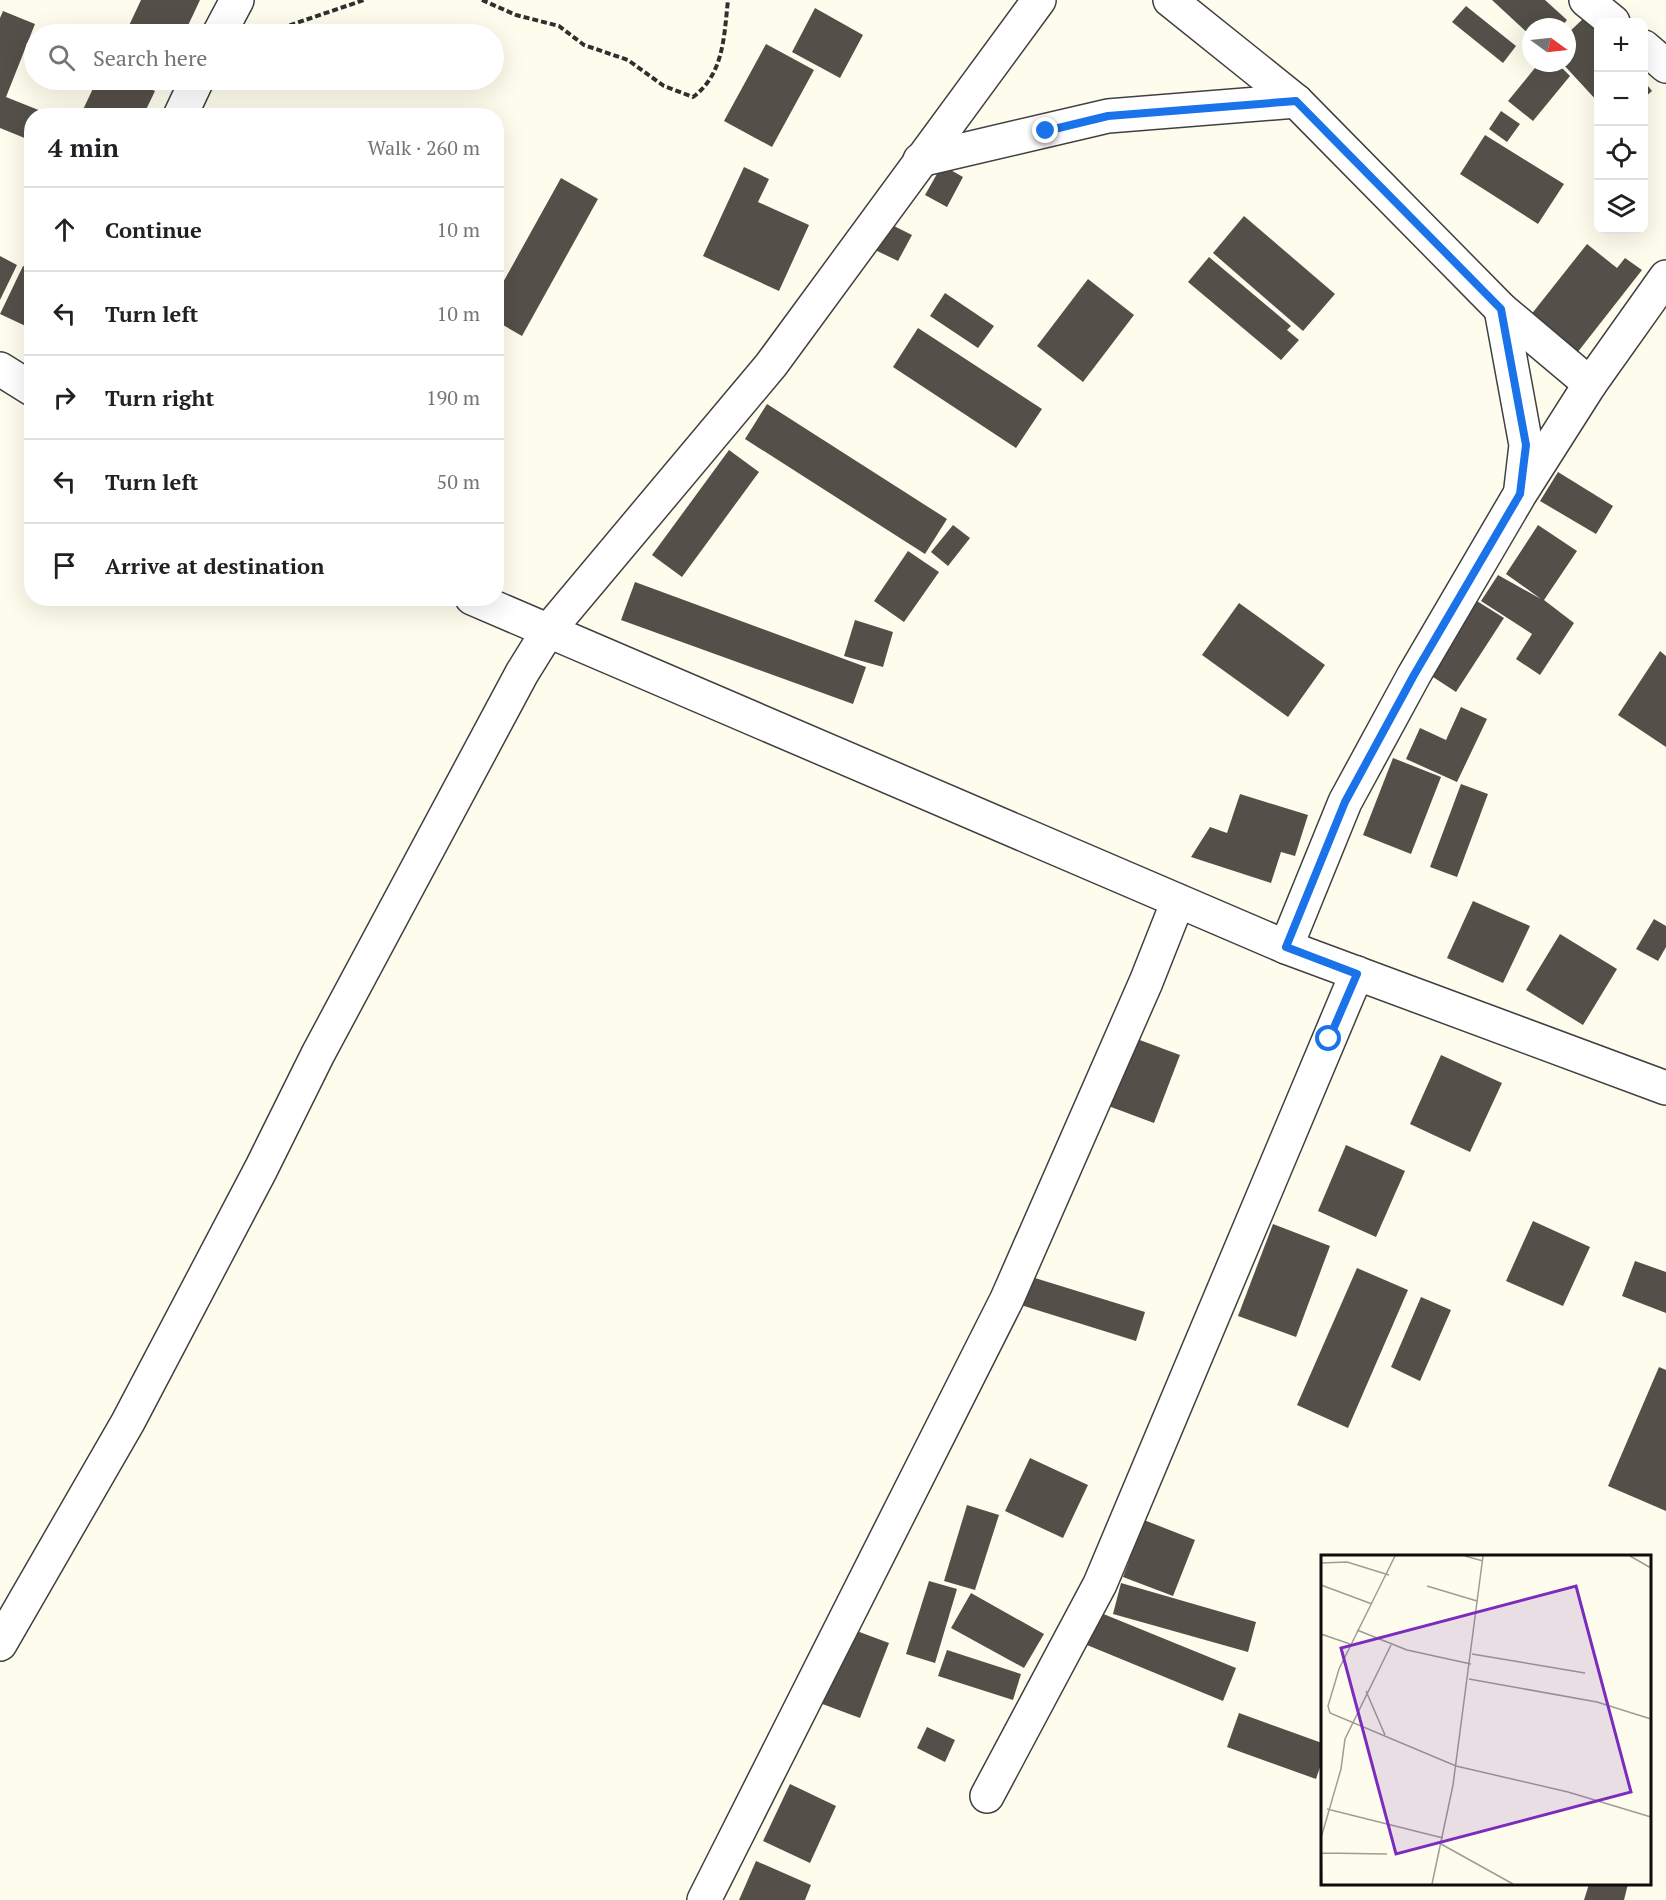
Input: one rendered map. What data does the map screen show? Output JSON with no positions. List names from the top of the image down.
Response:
{
  "north": "right",
  "page": {
    "map_buttons": ["+", "−"],
    "search": "Search here",
    "heading": ["4 min", "Walk · 260 m"],
    "list": [
      ["Continue", "10 m"],
      ["Turn left", "10 m"],
      ["Turn right", "190 m"],
      ["Turn left", "50 m"],
      "Arrive at destination"
    ]
  }
}
